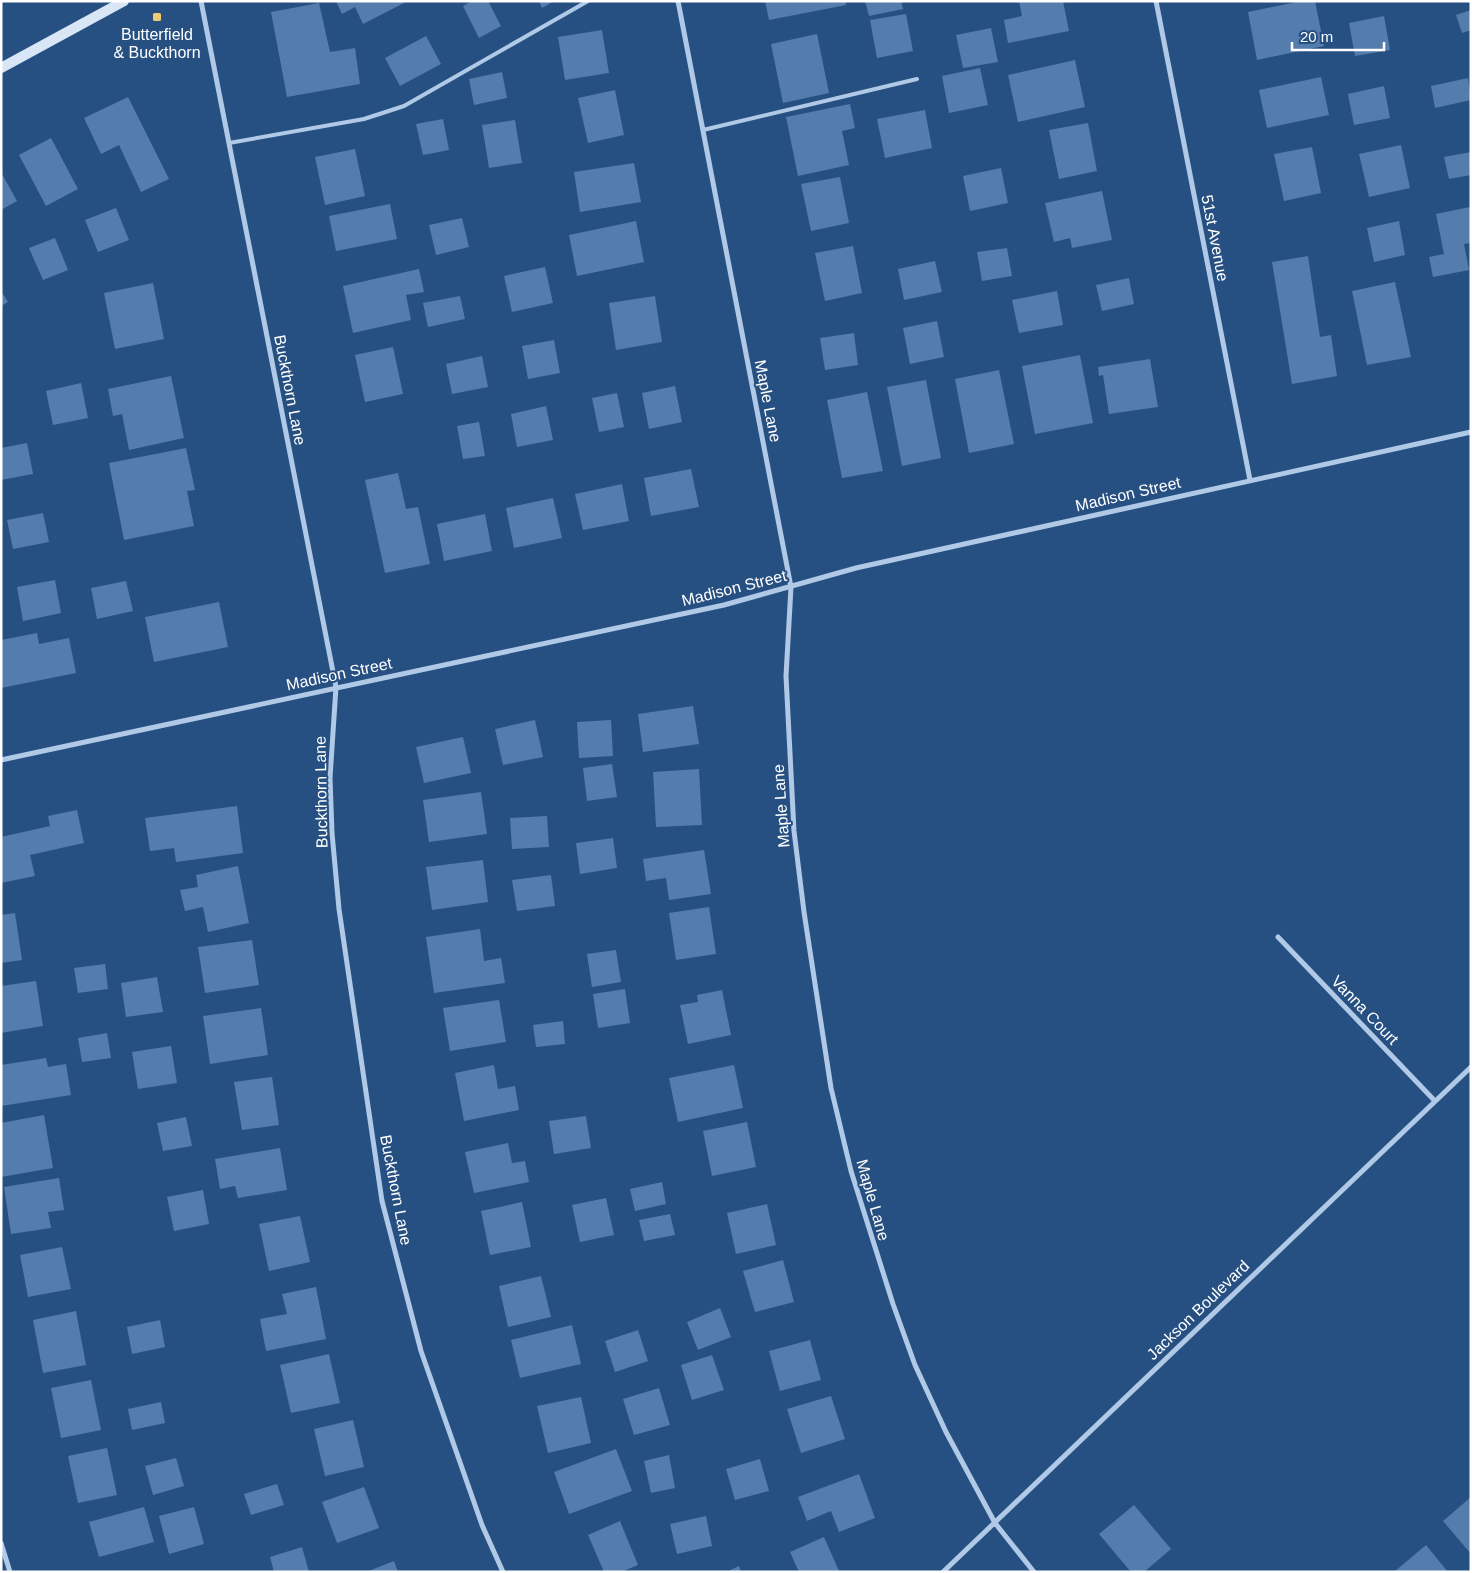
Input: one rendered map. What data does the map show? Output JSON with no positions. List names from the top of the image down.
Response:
{
  "streets": {
    "street": [
      "51st Avenue",
      "Buckthorn Lane",
      "Maple Lane",
      "Madison Street",
      "Vanna Court",
      "Jackson Boulevard"
    ]
  },
  "crossings": [
    ["51st Avenue", "Madison Street"],
    ["Buckthorn Lane", "Madison Street"],
    ["Maple Lane", "Madison Street"],
    ["Maple Lane", "Jackson Boulevard"],
    ["Vanna Court", "Jackson Boulevard"]
  ],
  "places": {
    "transit": ["Butterfield & Buckthorn"]
  },
  "scale_bar": "20 m"
}
